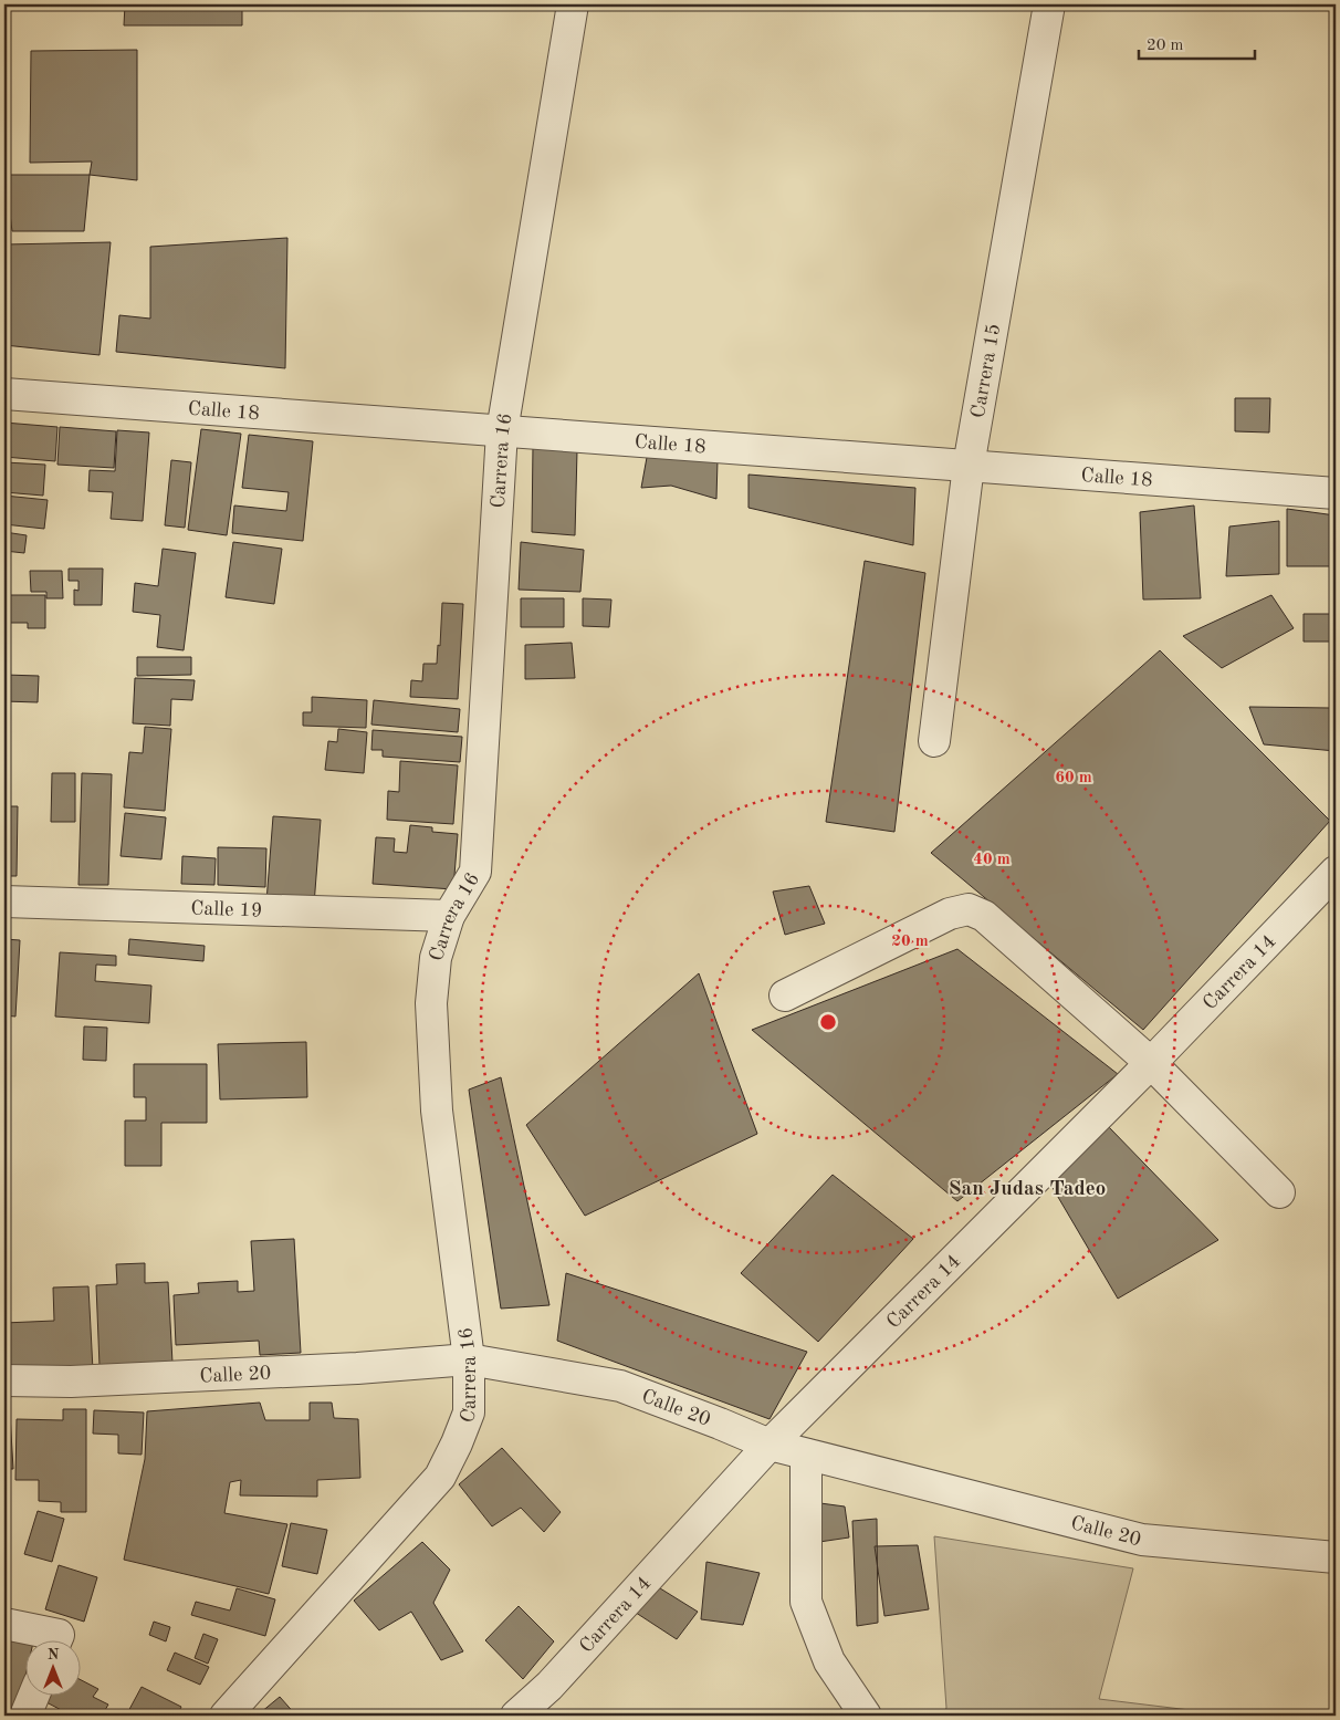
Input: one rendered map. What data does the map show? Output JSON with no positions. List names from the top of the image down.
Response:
{
  "streets": {
    "street": [
      "Carrera 15",
      "Calle 18",
      "Carrera 16",
      "Calle 19",
      "Carrera 14",
      "Calle 20"
    ]
  },
  "crossings": [
    ["Carrera 15", "Calle 18"],
    ["Calle 18", "Carrera 16"],
    ["Carrera 16", "Calle 19"],
    ["Carrera 16", "Calle 20"],
    ["Carrera 14", "Calle 20"]
  ],
  "districts": ["San Judas Tadeo"],
  "scale_bar": "20 m",
  "north": "top",
  "rings": ["60 m", "40 m", "20 m"]
}
